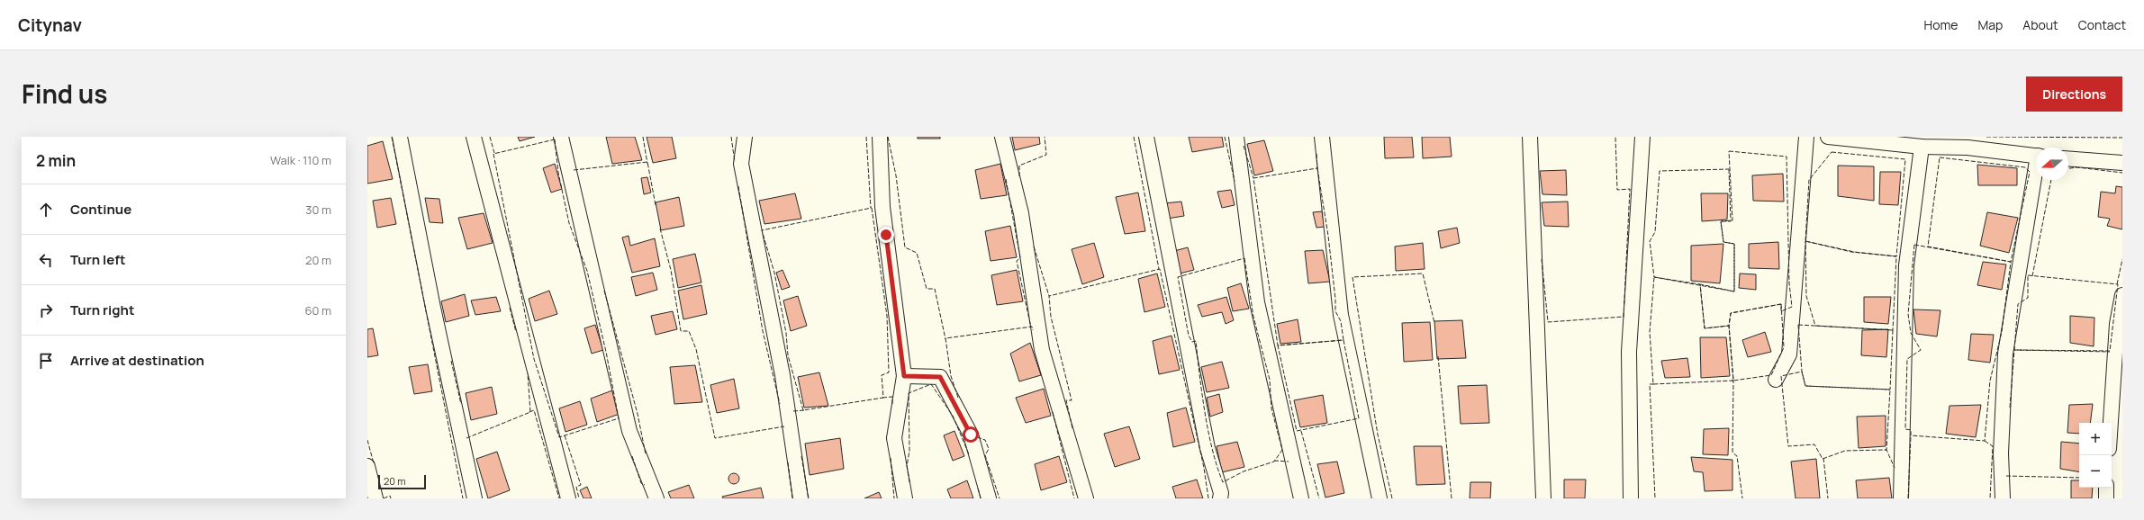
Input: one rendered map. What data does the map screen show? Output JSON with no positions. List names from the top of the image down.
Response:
{
  "scale_bar": "20 m",
  "north": "left",
  "page": {
    "header": "Citynav",
    "nav": [
      "Home",
      "Map",
      "About",
      "Contact"
    ],
    "title": "Find us",
    "buttons": "Directions",
    "heading": ["2 min", "Walk · 110 m"],
    "list": [
      ["Continue", "30 m"],
      ["Turn left", "20 m"],
      ["Turn right", "60 m"],
      "Arrive at destination"
    ],
    "map_buttons": ["+", "−"],
    "scale": "20 m"
  }
}
